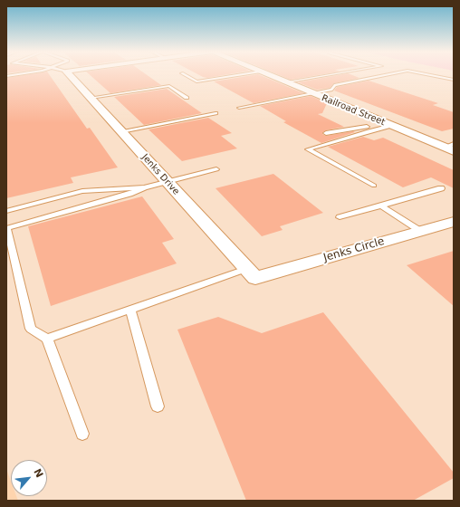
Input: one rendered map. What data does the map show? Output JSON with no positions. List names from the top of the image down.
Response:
{
  "streets": {
    "main road": ["Railroad Street"],
    "street": ["Jenks Drive", "Jenks Circle"]
  },
  "crossings": [
    ["Jenks Drive", "Jenks Circle"]
  ],
  "north": "top right"
}
